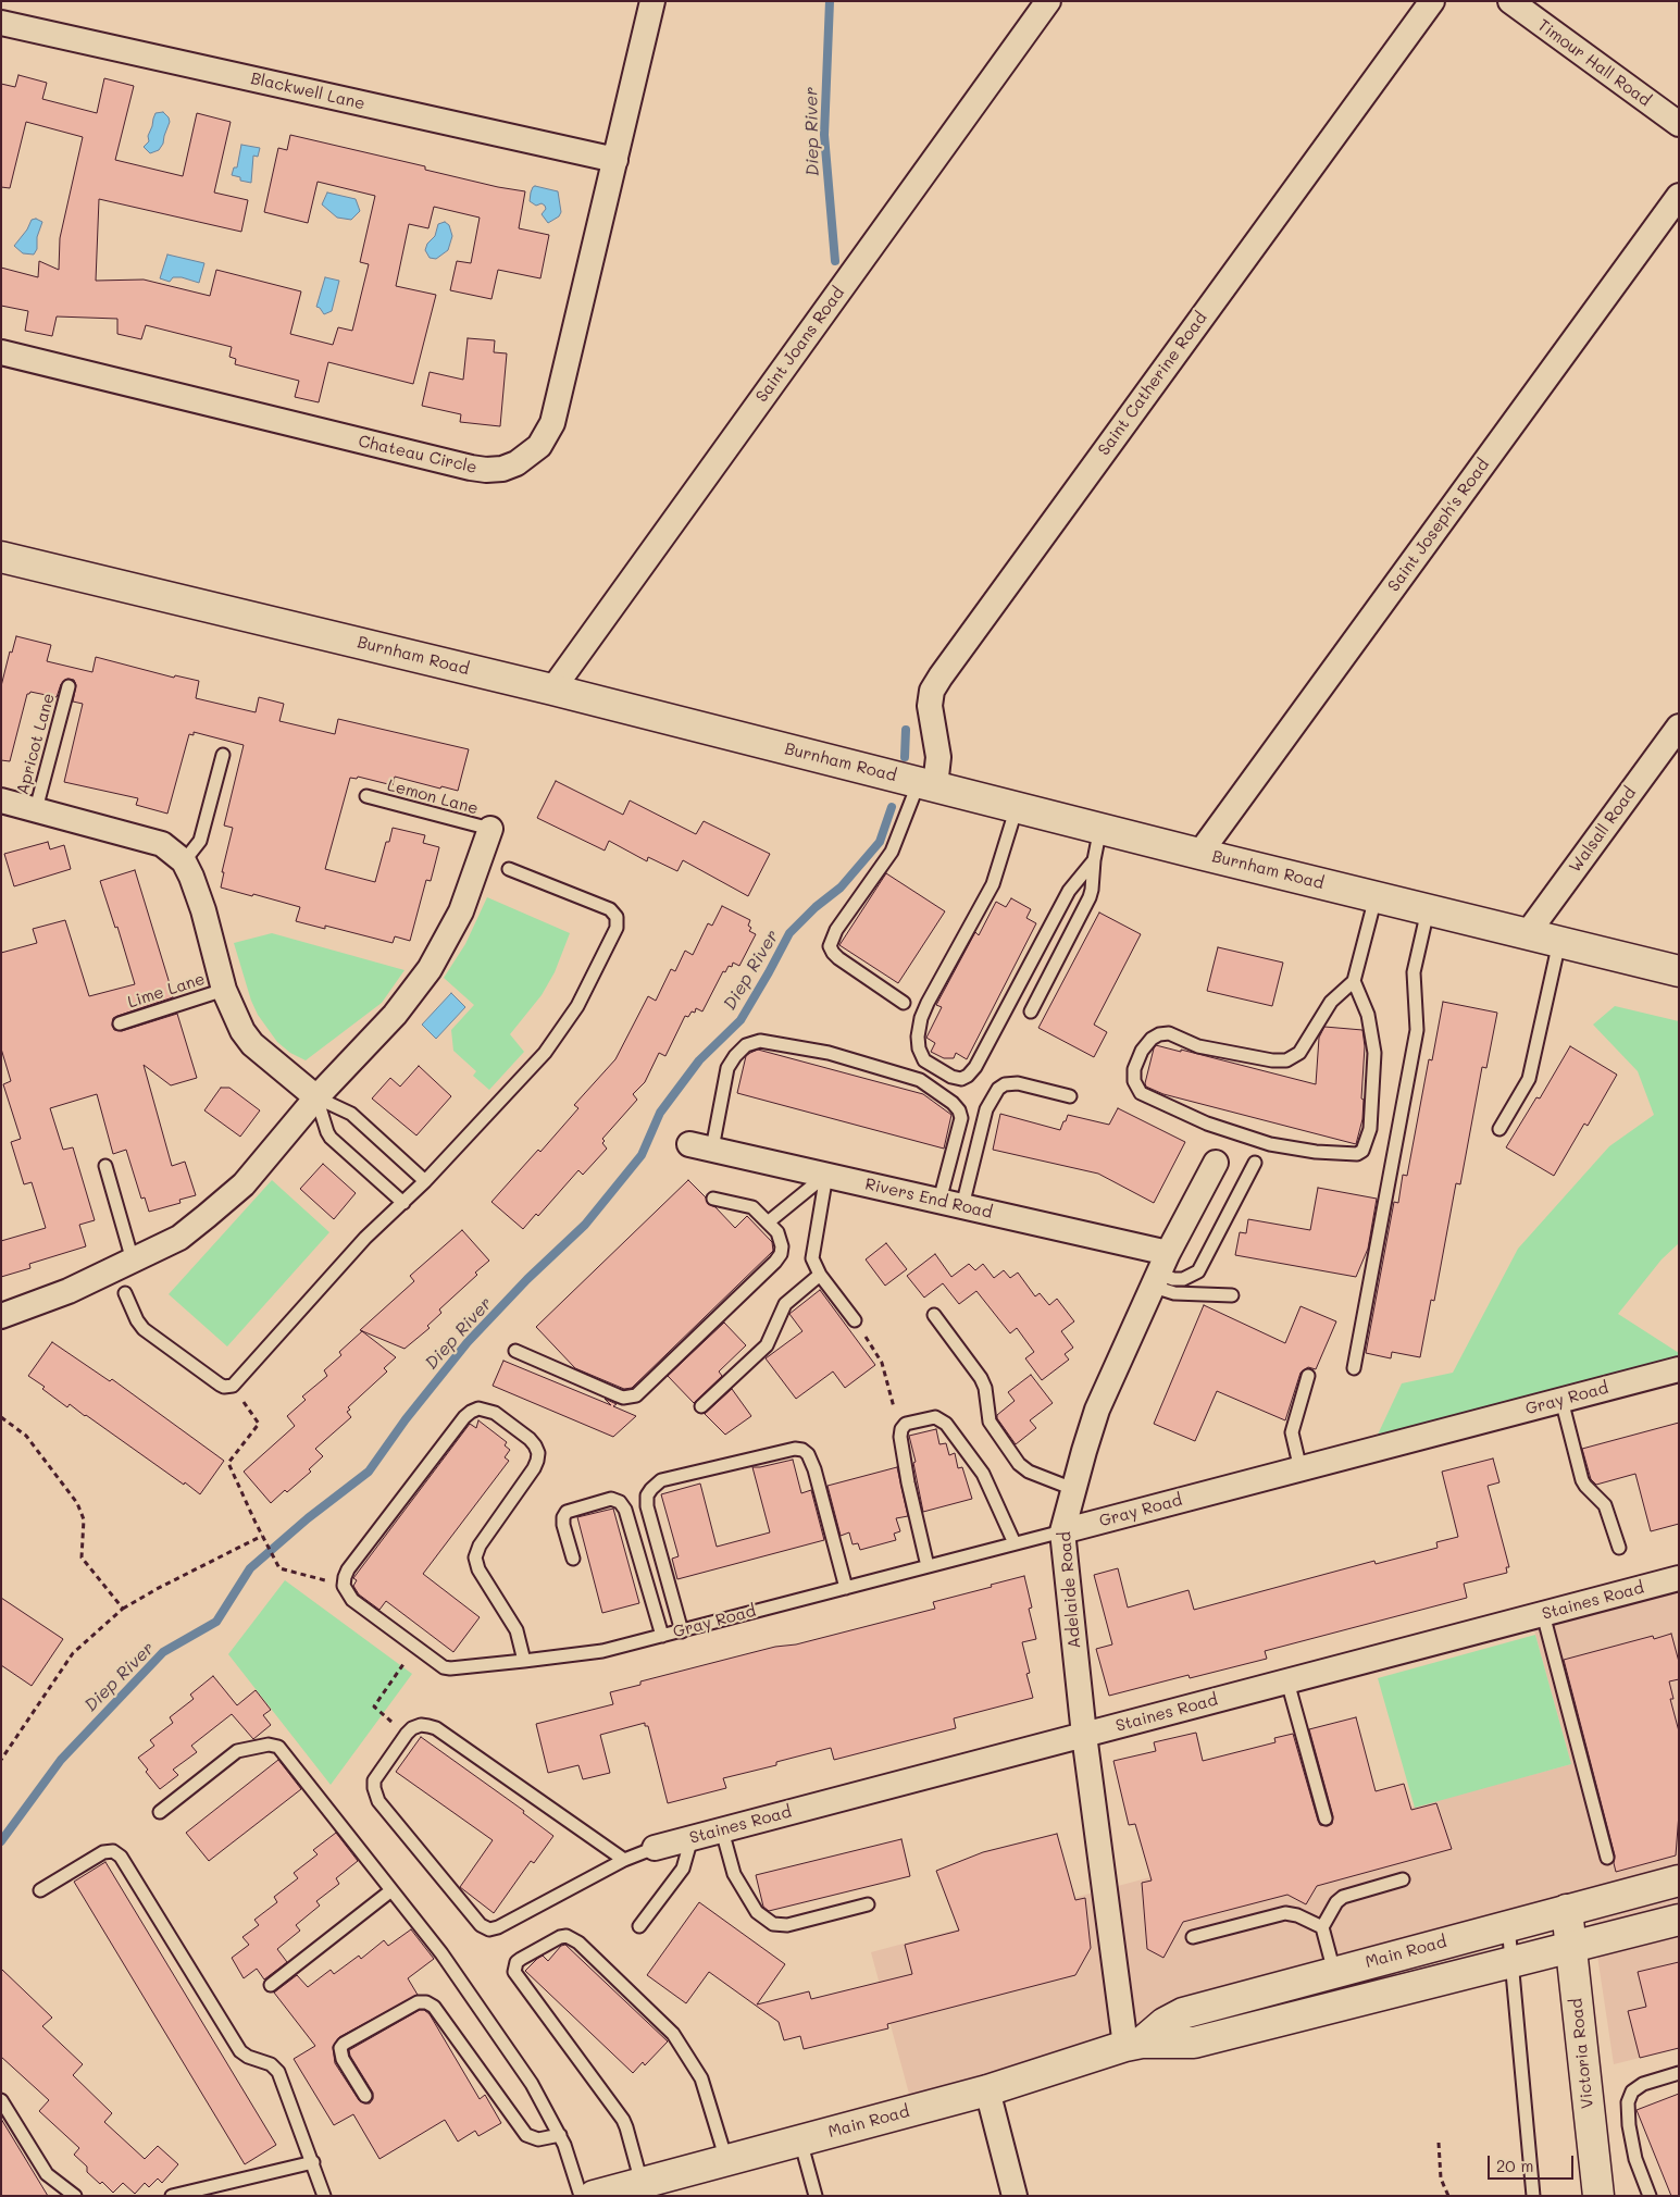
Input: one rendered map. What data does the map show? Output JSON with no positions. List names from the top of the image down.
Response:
{
  "streets": {
    "street": [
      "Timour Hall Road",
      "Blackwell Lane",
      "Saint Joans Road",
      "Saint Catherine Road",
      "Chateau Circle",
      "Saint Joseph's Road",
      "Burnham Road",
      "Walsall Road",
      "Rivers End Road",
      "Gray Road",
      "Adelaide Road",
      "Staines Road",
      "Main Road",
      "Victoria Road"
    ],
    "lane": ["Apricot Lane", "Lemon Lane", "Lime Lane"]
  },
  "crossings": [
    ["Blackwell Lane", "Chateau Circle"],
    ["Saint Joans Road", "Burnham Road"],
    ["Saint Catherine Road", "Burnham Road"],
    ["Saint Joseph's Road", "Burnham Road"],
    ["Burnham Road", "Walsall Road"],
    ["Rivers End Road", "Adelaide Road"],
    ["Gray Road", "Adelaide Road"],
    ["Adelaide Road", "Staines Road"],
    ["Adelaide Road", "Main Road"],
    ["Main Road", "Victoria Road"]
  ],
  "water": ["Diep River"],
  "scale_bar": "20 m"
}
